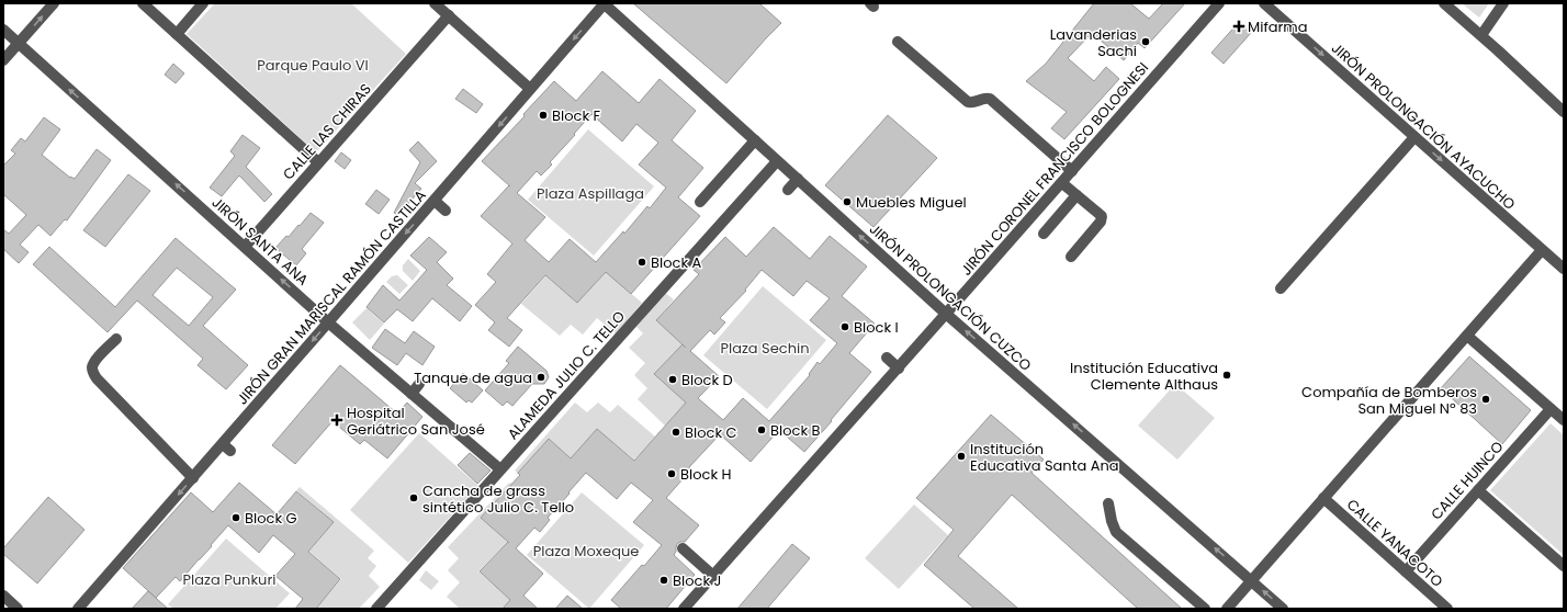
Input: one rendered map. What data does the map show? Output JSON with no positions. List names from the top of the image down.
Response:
{
  "streets": {
    "street": [
      "JIRÓN PROLONGACIÓN AYACUCHO",
      "CALLE LAS CHIRAS",
      "JIRÓN CORONEL FRANCISCO BOLOGNESI",
      "JIRÓN SANTA ANA",
      "JIRÓN GRAN MARISCAL RAMÓN CASTILLA",
      "JIRÓN PROLONGACIÓN CUZCO",
      "ALAMEDA JULIO C. TELLO",
      "CALLE HUINCO",
      "CALLE YANACOTO"
    ]
  },
  "crossings": [
    ["CALLE LAS CHIRAS", "JIRÓN SANTA ANA"],
    ["JIRÓN CORONEL FRANCISCO BOLOGNESI", "JIRÓN PROLONGACIÓN CUZCO"],
    ["JIRÓN SANTA ANA", "JIRÓN GRAN MARISCAL RAMÓN CASTILLA"],
    ["JIRÓN SANTA ANA", "ALAMEDA JULIO C. TELLO"],
    ["JIRÓN GRAN MARISCAL RAMÓN CASTILLA", "JIRÓN PROLONGACIÓN CUZCO"],
    ["JIRÓN PROLONGACIÓN CUZCO", "ALAMEDA JULIO C. TELLO"],
    ["CALLE HUINCO", "CALLE YANACOTO"]
  ],
  "one_way": [
    "JIRÓN PROLONGACIÓN AYACUCHO",
    "JIRÓN SANTA ANA",
    "JIRÓN GRAN MARISCAL RAMÓN CASTILLA",
    "JIRÓN PROLONGACIÓN CUZCO"
  ],
  "parks": [
    "Parque Paulo Vl",
    "Plaza Aspillaga",
    "Plaza Sechin",
    "Plaza Moxeque",
    "Plaza Punkuri"
  ],
  "places": {
    "health": ["Mifarma", "Hospital Geriátrico San José"],
    "other": [
      "Lavanderias Sachi",
      "Block F",
      "Muebles Miguel",
      "Block A",
      "Block I",
      "Institución Educativa Clemente Althaus",
      "Tanque de agua",
      "Block D",
      "Compañía de Bomberos San Miguel Nº 83",
      "Block B",
      "Block C",
      "Institución Educativa Santa Ana",
      "Block H",
      "Cancha de grass sintético Julio C. Tello",
      "Block G",
      "Block J"
    ]
  }
}
